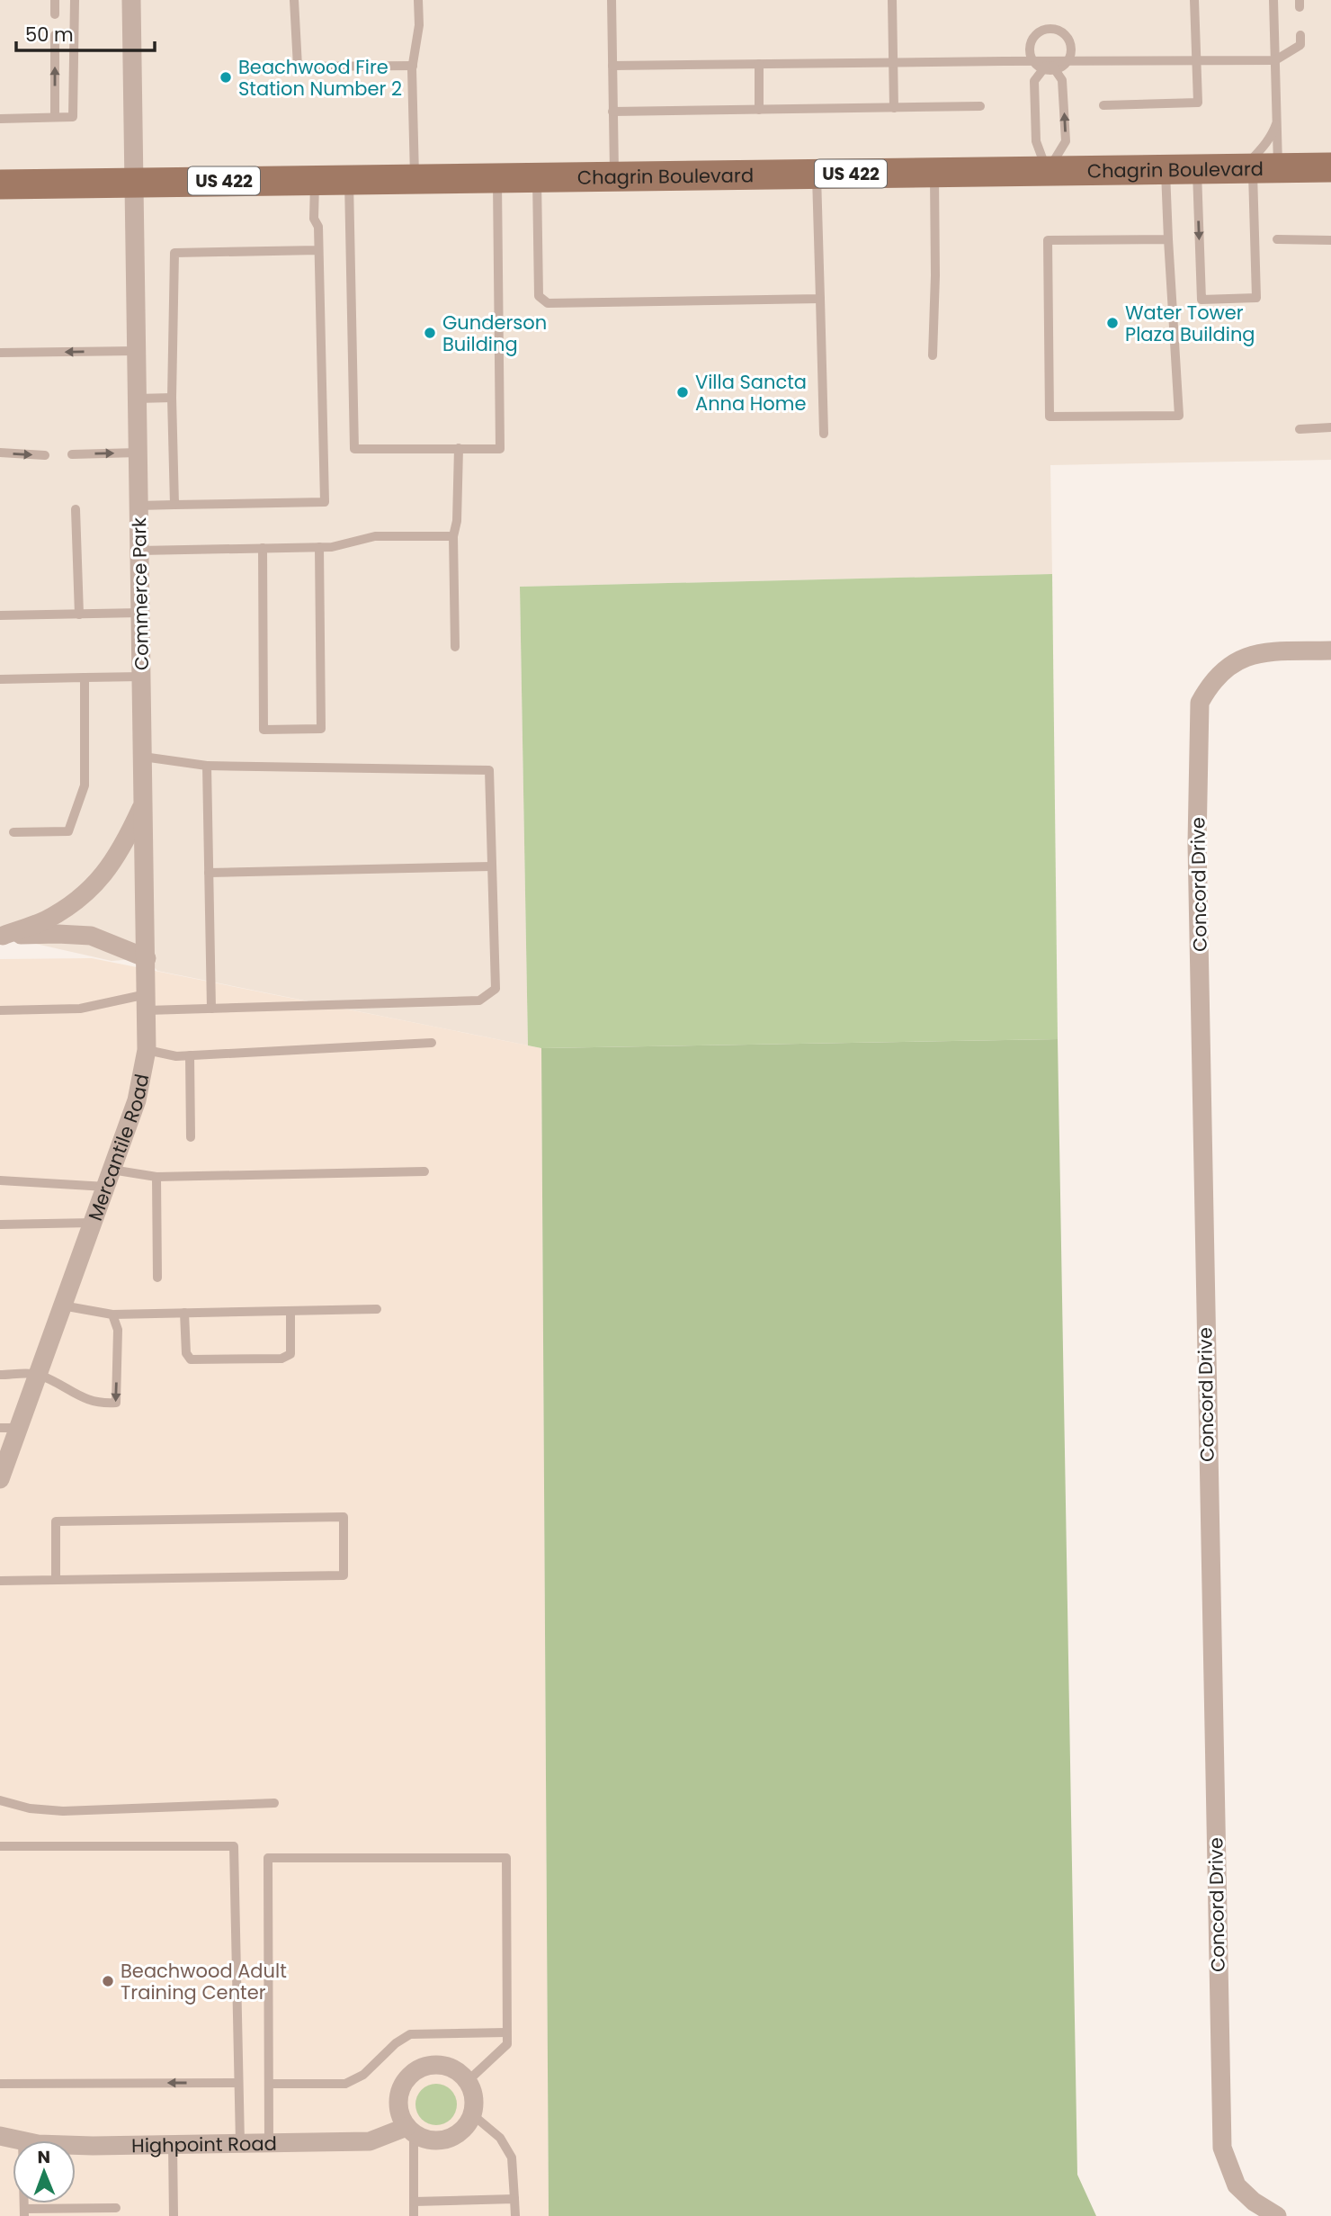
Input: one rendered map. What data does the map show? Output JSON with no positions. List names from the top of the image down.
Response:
{
  "streets": {
    "main road": ["Chagrin Boulevard", "US 422"],
    "street": [
      "Commerce Park",
      "Concord Drive",
      "Mercantile Road",
      "Highpoint Road"
    ]
  },
  "crossings": [
    ["Chagrin Boulevard", "Commerce Park"],
    ["Commerce Park", "Mercantile Road"]
  ],
  "places": [
    "Beachwood Fire Station Number 2",
    "Water Tower Plaza Building",
    "Gunderson Building",
    "Villa Sancta Anna Home",
    "Beachwood Adult Training Center"
  ],
  "scale_bar": "50 m",
  "north": "top"
}
